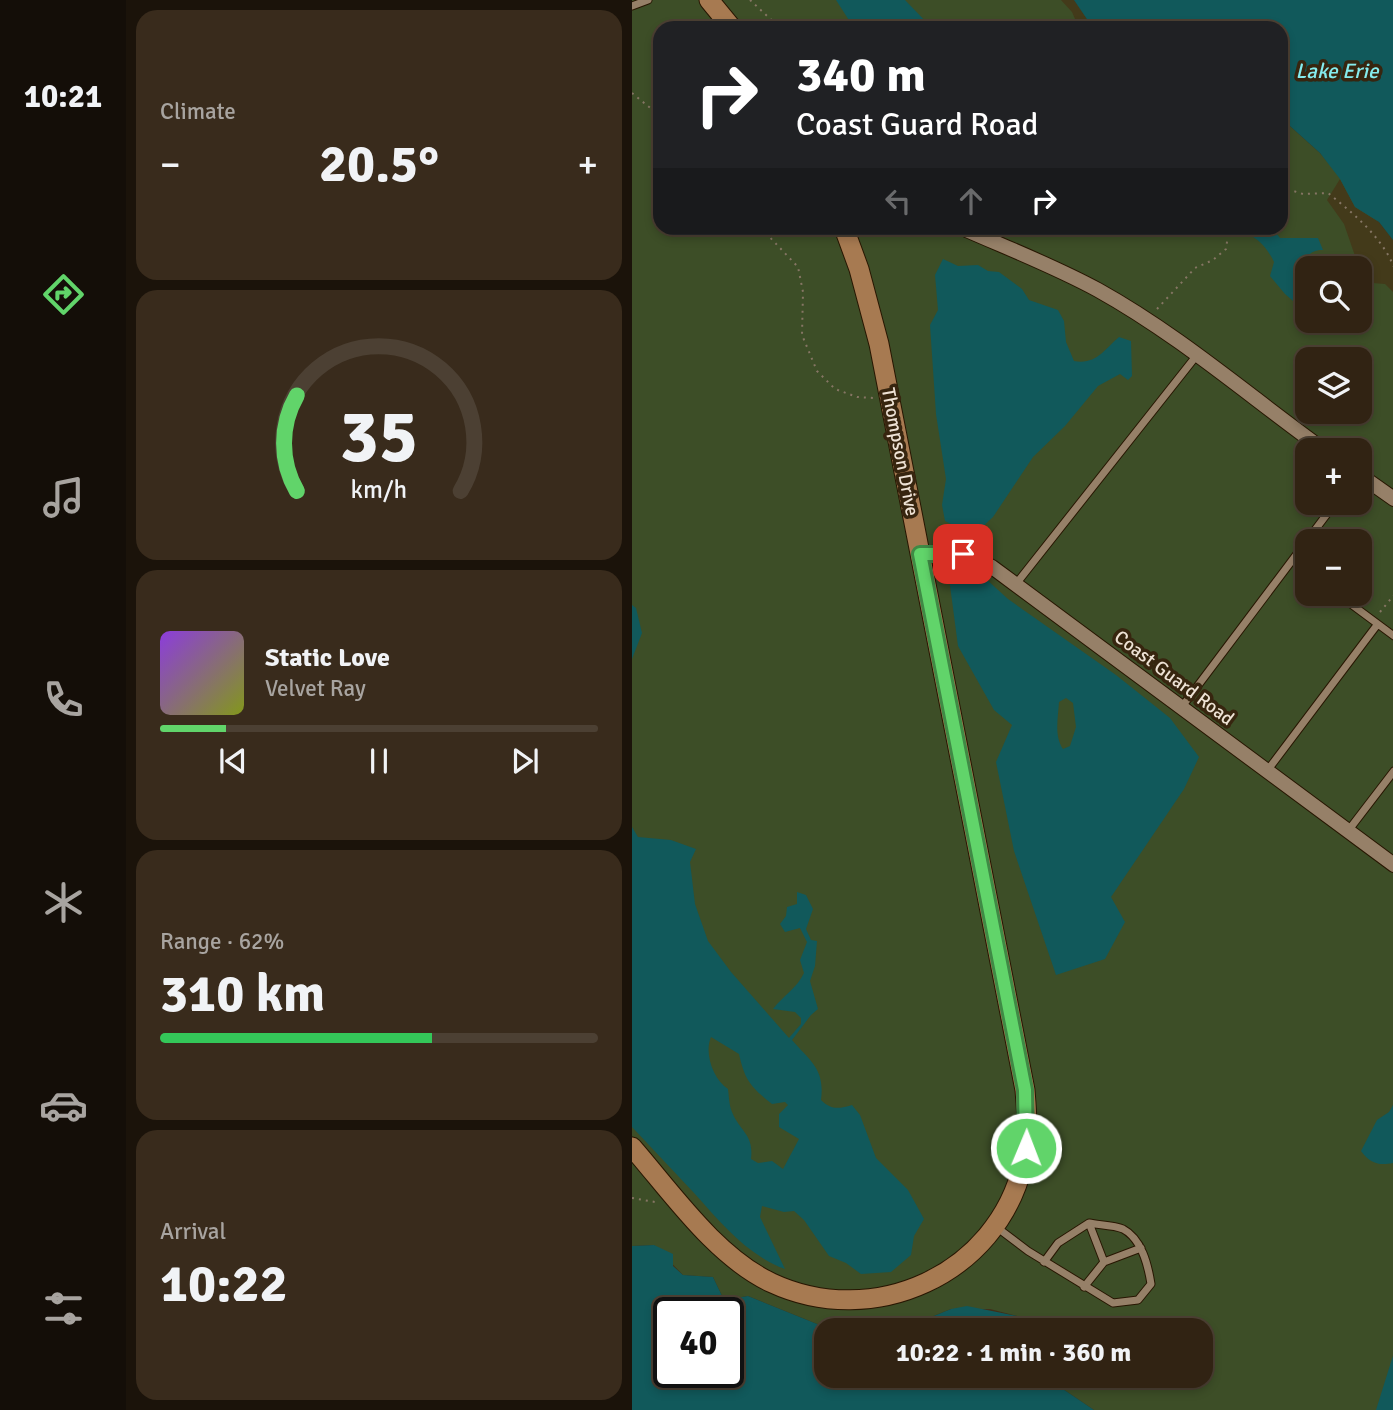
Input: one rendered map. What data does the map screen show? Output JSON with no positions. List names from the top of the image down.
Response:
{
  "streets": {
    "street": ["Thompson Drive", "Coast Guard Road"]
  },
  "crossings": [
    ["Thompson Drive", "Coast Guard Road"]
  ],
  "water": ["Lake Erie"],
  "page": {
    "tabs": "10:21",
    "tile": [
      "Climate",
      ["Range · 62%", "310 km"],
      ["Arrival", "10:22"]
    ],
    "turn": ["340 m", "Coast Guard Road"],
    "heat": ["−", "20.5°", "+"],
    "map_buttons": ["+", "−"],
    "song": ["Static Love", "Velvet Ray"],
    "limit": "40",
    "trip": "10:22 · 1 min · 360 m",
    "gauge": ["35", "km/h"]
  }
}
